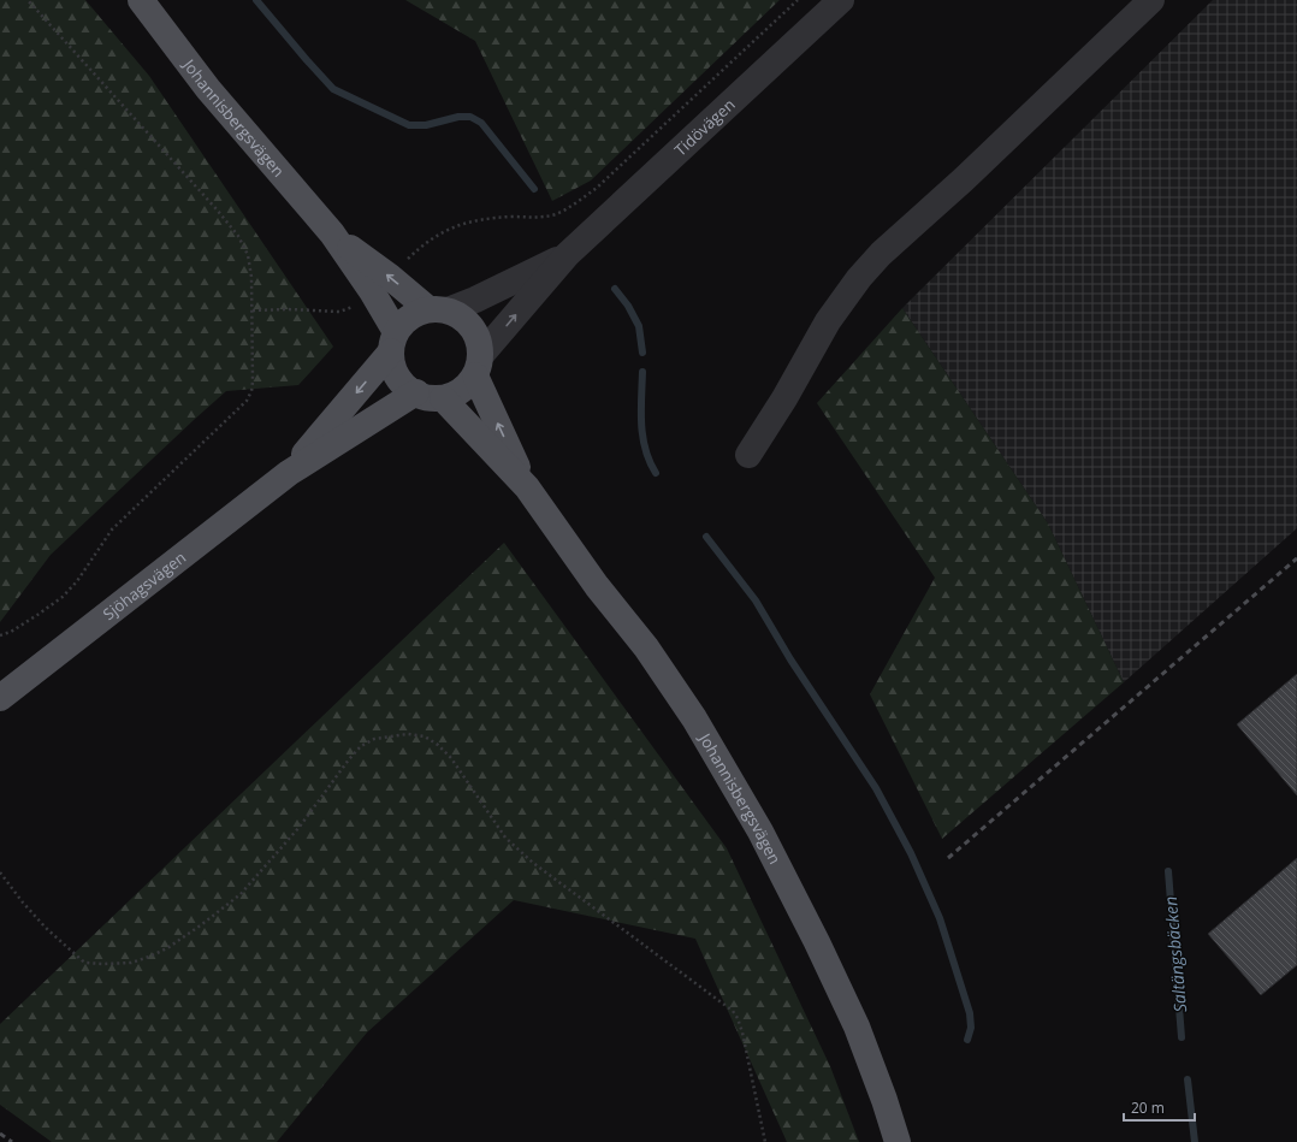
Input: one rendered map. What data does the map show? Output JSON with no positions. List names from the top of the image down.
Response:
{
  "streets": {
    "main road": ["Johannisbergsvägen", "Sjöhagsvägen"],
    "street": ["Tidövägen"]
  },
  "crossings": [
    ["Johannisbergsvägen", "Tidövägen"],
    ["Johannisbergsvägen", "Sjöhagsvägen"],
    ["Tidövägen", "Sjöhagsvägen"]
  ],
  "water": ["Saltängsbäcken"],
  "scale_bar": "20 m"
}
